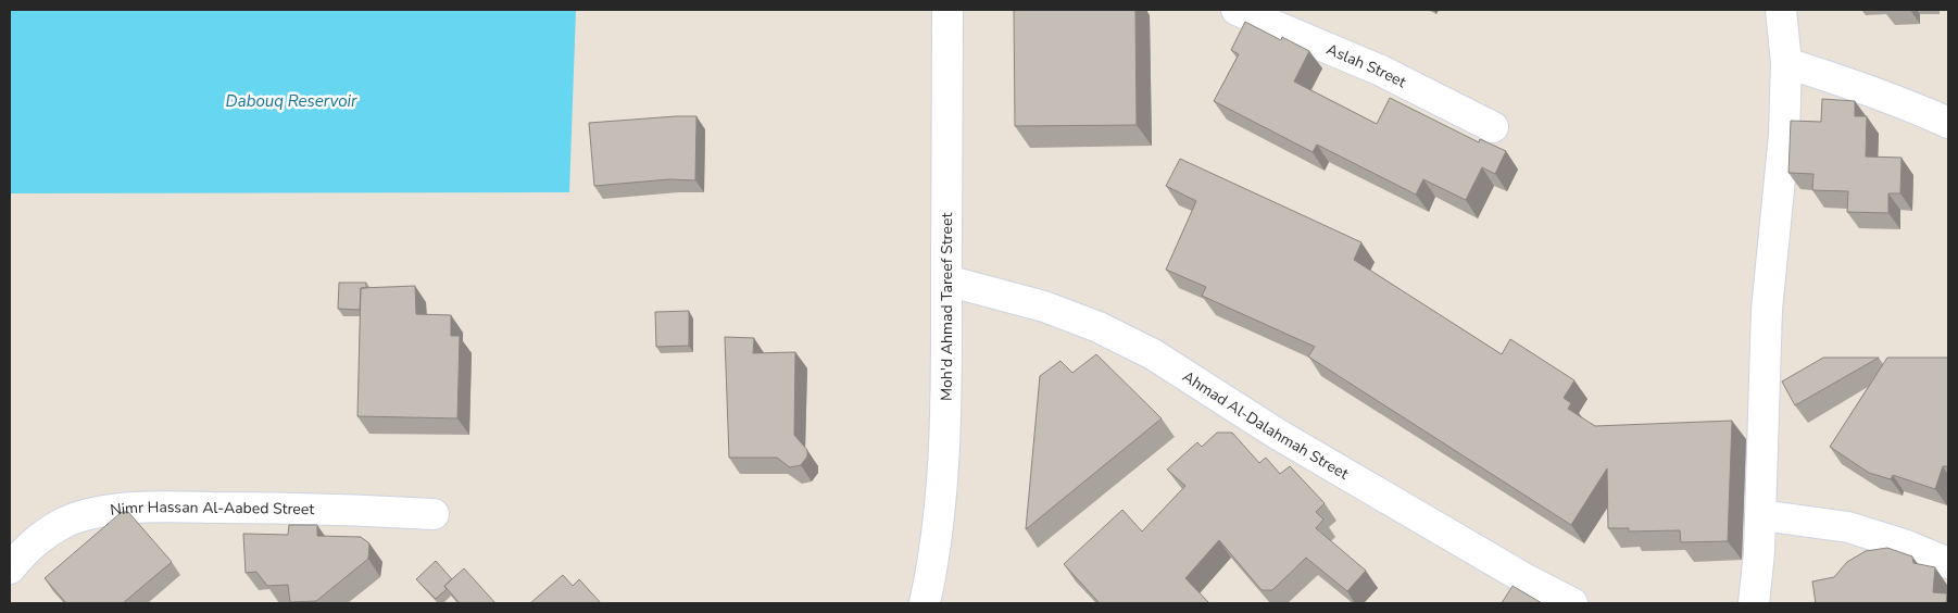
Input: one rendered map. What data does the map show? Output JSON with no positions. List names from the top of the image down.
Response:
{
  "streets": {
    "street": [
      "Aslah Street",
      "Moh'd Ahmad Tareef Street",
      "Ahmad Al-Dalahmah Street",
      "Nimr Hassan Al-Aabed Street"
    ]
  },
  "crossings": [
    ["Moh'd Ahmad Tareef Street", "Ahmad Al-Dalahmah Street"]
  ],
  "water": ["Dabouq Reservoir"]
}
